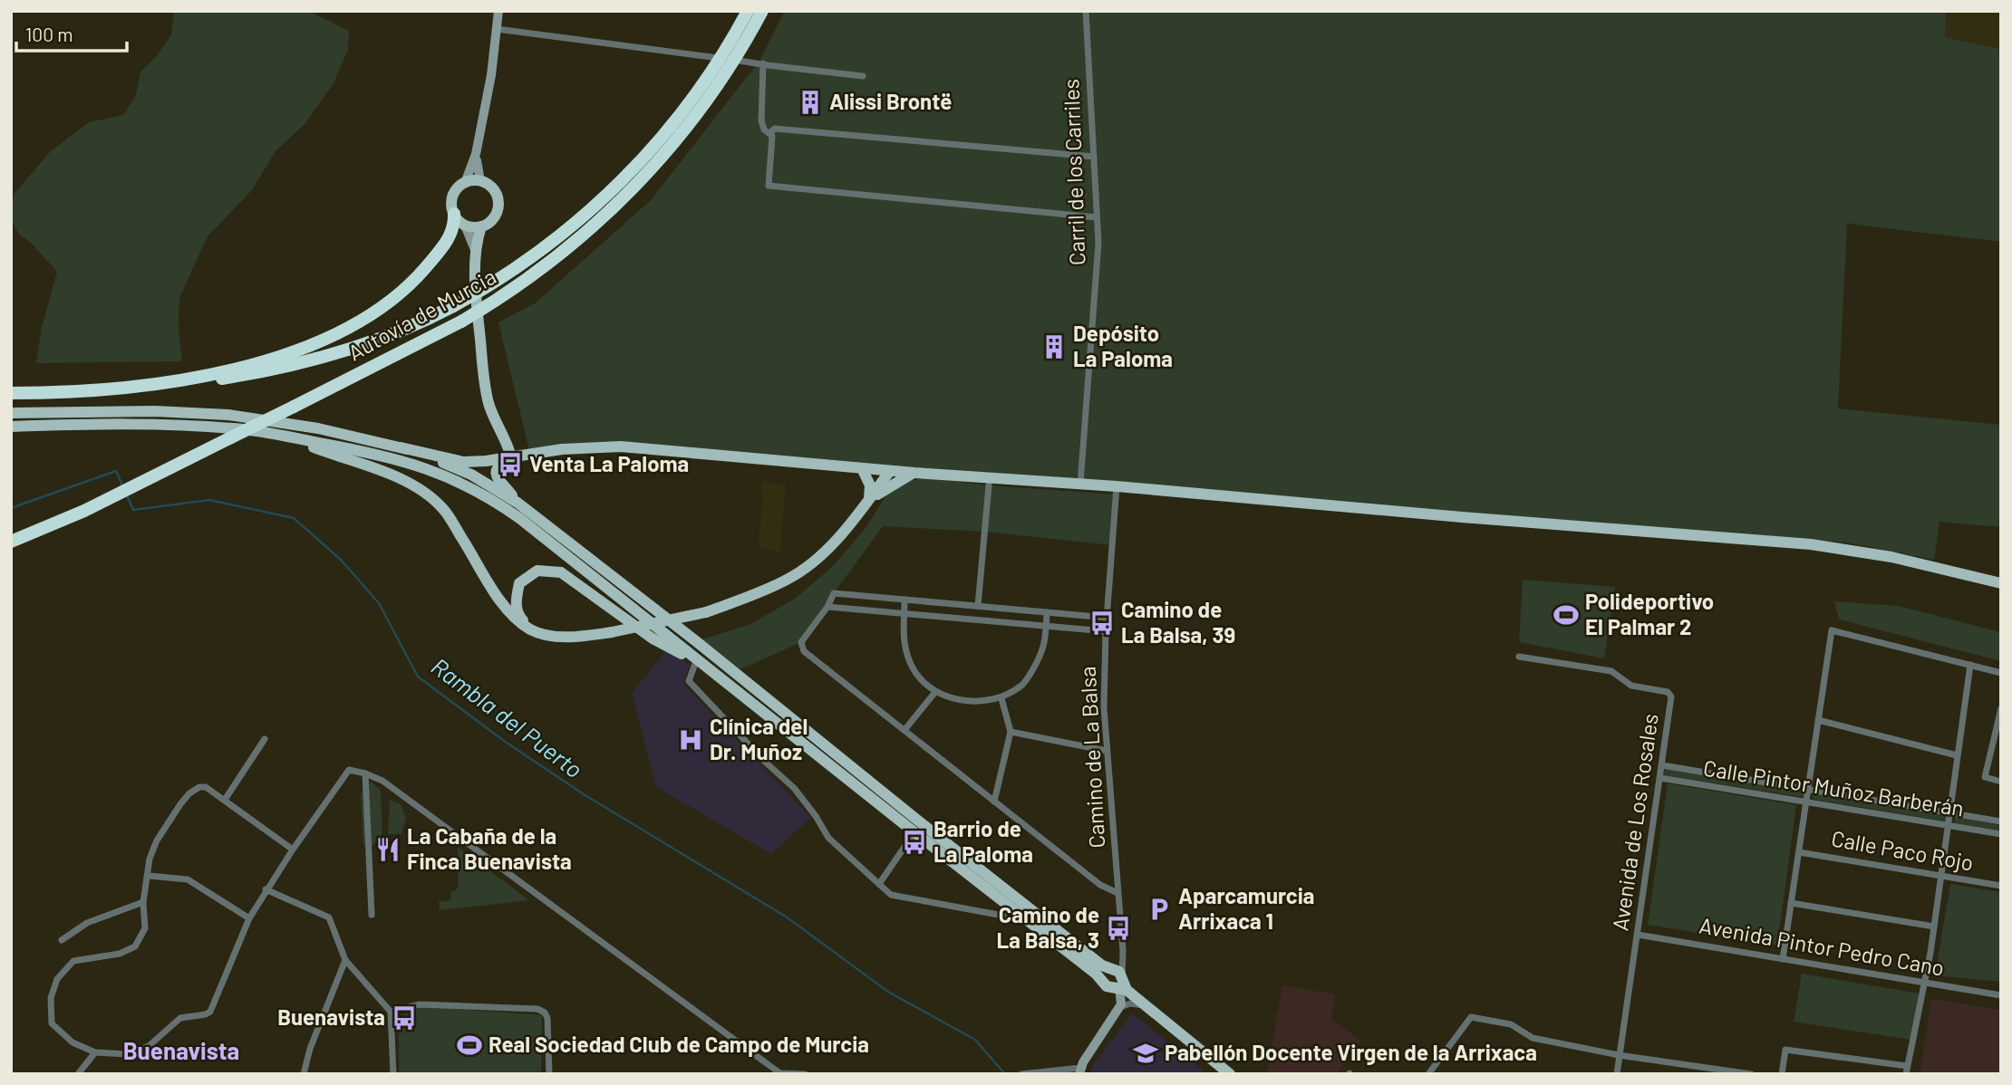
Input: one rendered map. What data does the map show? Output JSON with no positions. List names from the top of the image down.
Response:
{
  "streets": {
    "highway": ["Autovía de Murcia"],
    "street": [
      "Carril de los Carriles",
      "Camino de La Balsa",
      "Calle Pintor Muñoz Barberán",
      "Avenida de Los Rosales",
      "Calle Paco Rojo",
      "Avenida Pintor Pedro Cano"
    ]
  },
  "crossings": [
    ["Calle Pintor Muñoz Barberán", "Avenida de Los Rosales"],
    ["Avenida de Los Rosales", "Avenida Pintor Pedro Cano"]
  ],
  "districts": ["Buenavista"],
  "water": ["Rambla del Puerto"],
  "places": {
    "building": ["Alissi Brontë", "Depósito La Paloma"],
    "bus stop": [
      "Venta La Paloma",
      "Camino de La Balsa, 39",
      "Barrio de La Paloma",
      "Camino de La Balsa, 3",
      "Buenavista"
    ],
    "sports": ["Polideportivo El Palmar 2", "Real Sociedad Club de Campo de Murcia"],
    "hospital": ["Clínica del Dr. Muñoz"],
    "restaurant": ["La Cabaña de la Finca Buenavista"],
    "parking": ["Aparcamurcia Arrixaca 1"],
    "school or university": ["Pabellón Docente Virgen de la Arrixaca"]
  },
  "scale_bar": "100 m"
}
